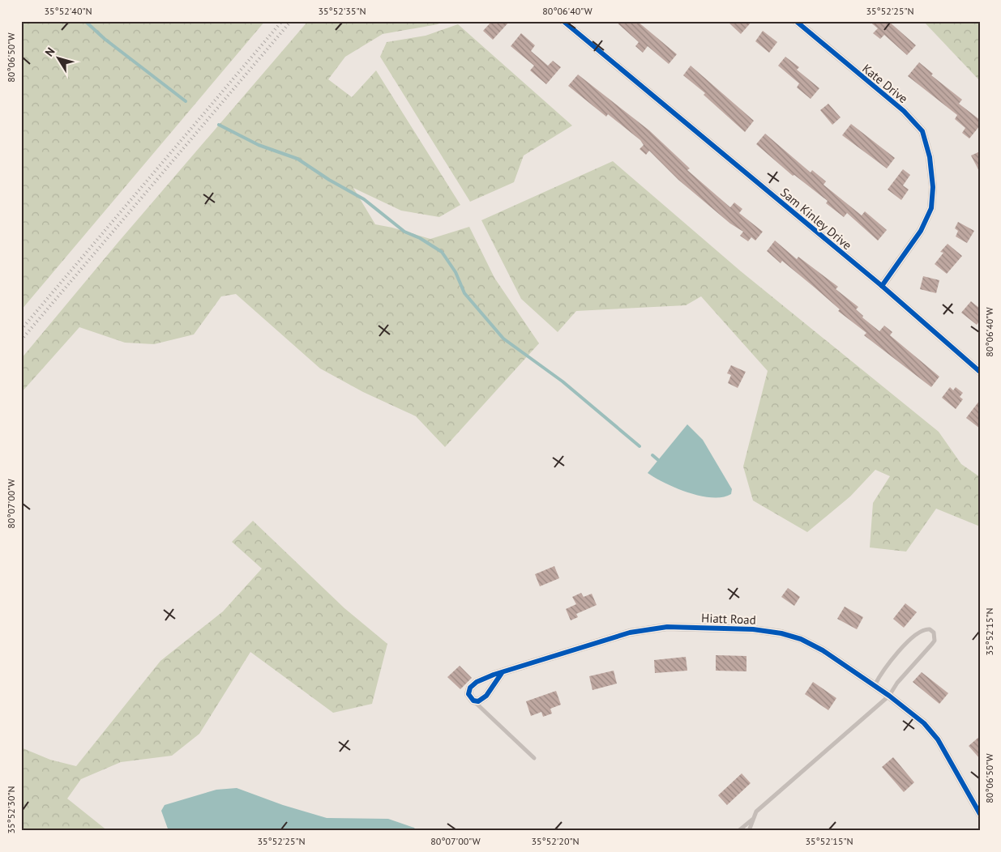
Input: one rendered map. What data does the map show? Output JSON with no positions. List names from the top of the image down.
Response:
{
  "streets": {
    "street": ["Kate Drive", "Sam Kinley Drive", "Hiatt Road"]
  },
  "crossings": [
    ["Kate Drive", "Sam Kinley Drive"]
  ],
  "north": "top left",
  "coordinates": [
    "35°52'40\"N",
    "35°52'35\"N",
    "80°06'40\"W",
    "35°52'25\"N",
    "80°06'50\"W",
    "80°07'00\"W",
    "35°52'15\"N",
    "35°52'30\"N",
    "35°52'20\"N"
  ]
}
